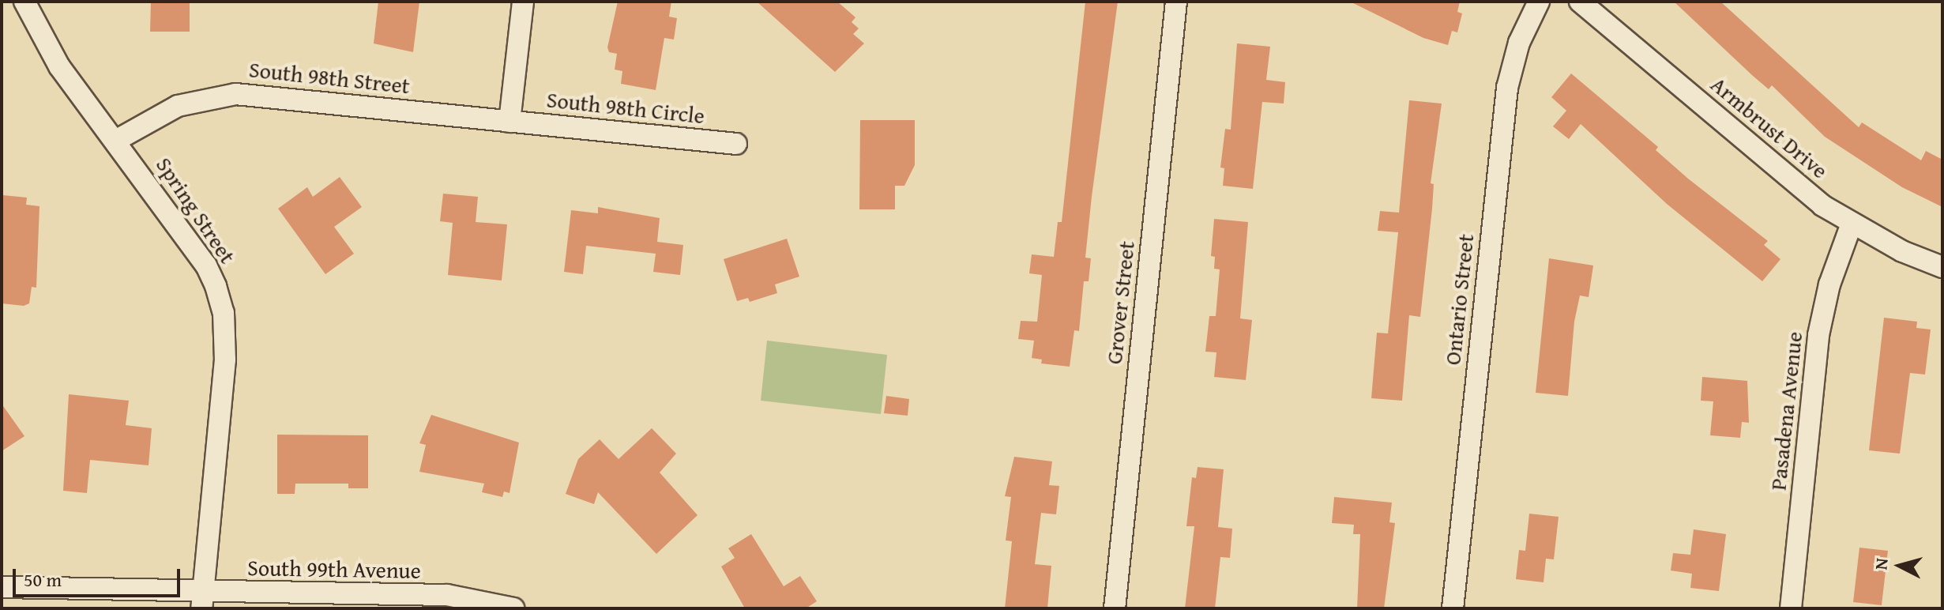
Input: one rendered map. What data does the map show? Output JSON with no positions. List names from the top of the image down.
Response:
{
  "streets": {
    "street": [
      "South 98th Street",
      "South 98th Circle",
      "Armbrust Drive",
      "Spring Street",
      "Ontario Street",
      "Grover Street",
      "Pasadena Avenue",
      "South 99th Avenue"
    ]
  },
  "crossings": [
    ["South 98th Street", "South 98th Circle"],
    ["South 98th Street", "Spring Street"],
    ["Armbrust Drive", "Pasadena Avenue"],
    ["Spring Street", "South 99th Avenue"]
  ],
  "scale_bar": "50 m",
  "north": "left"
}
